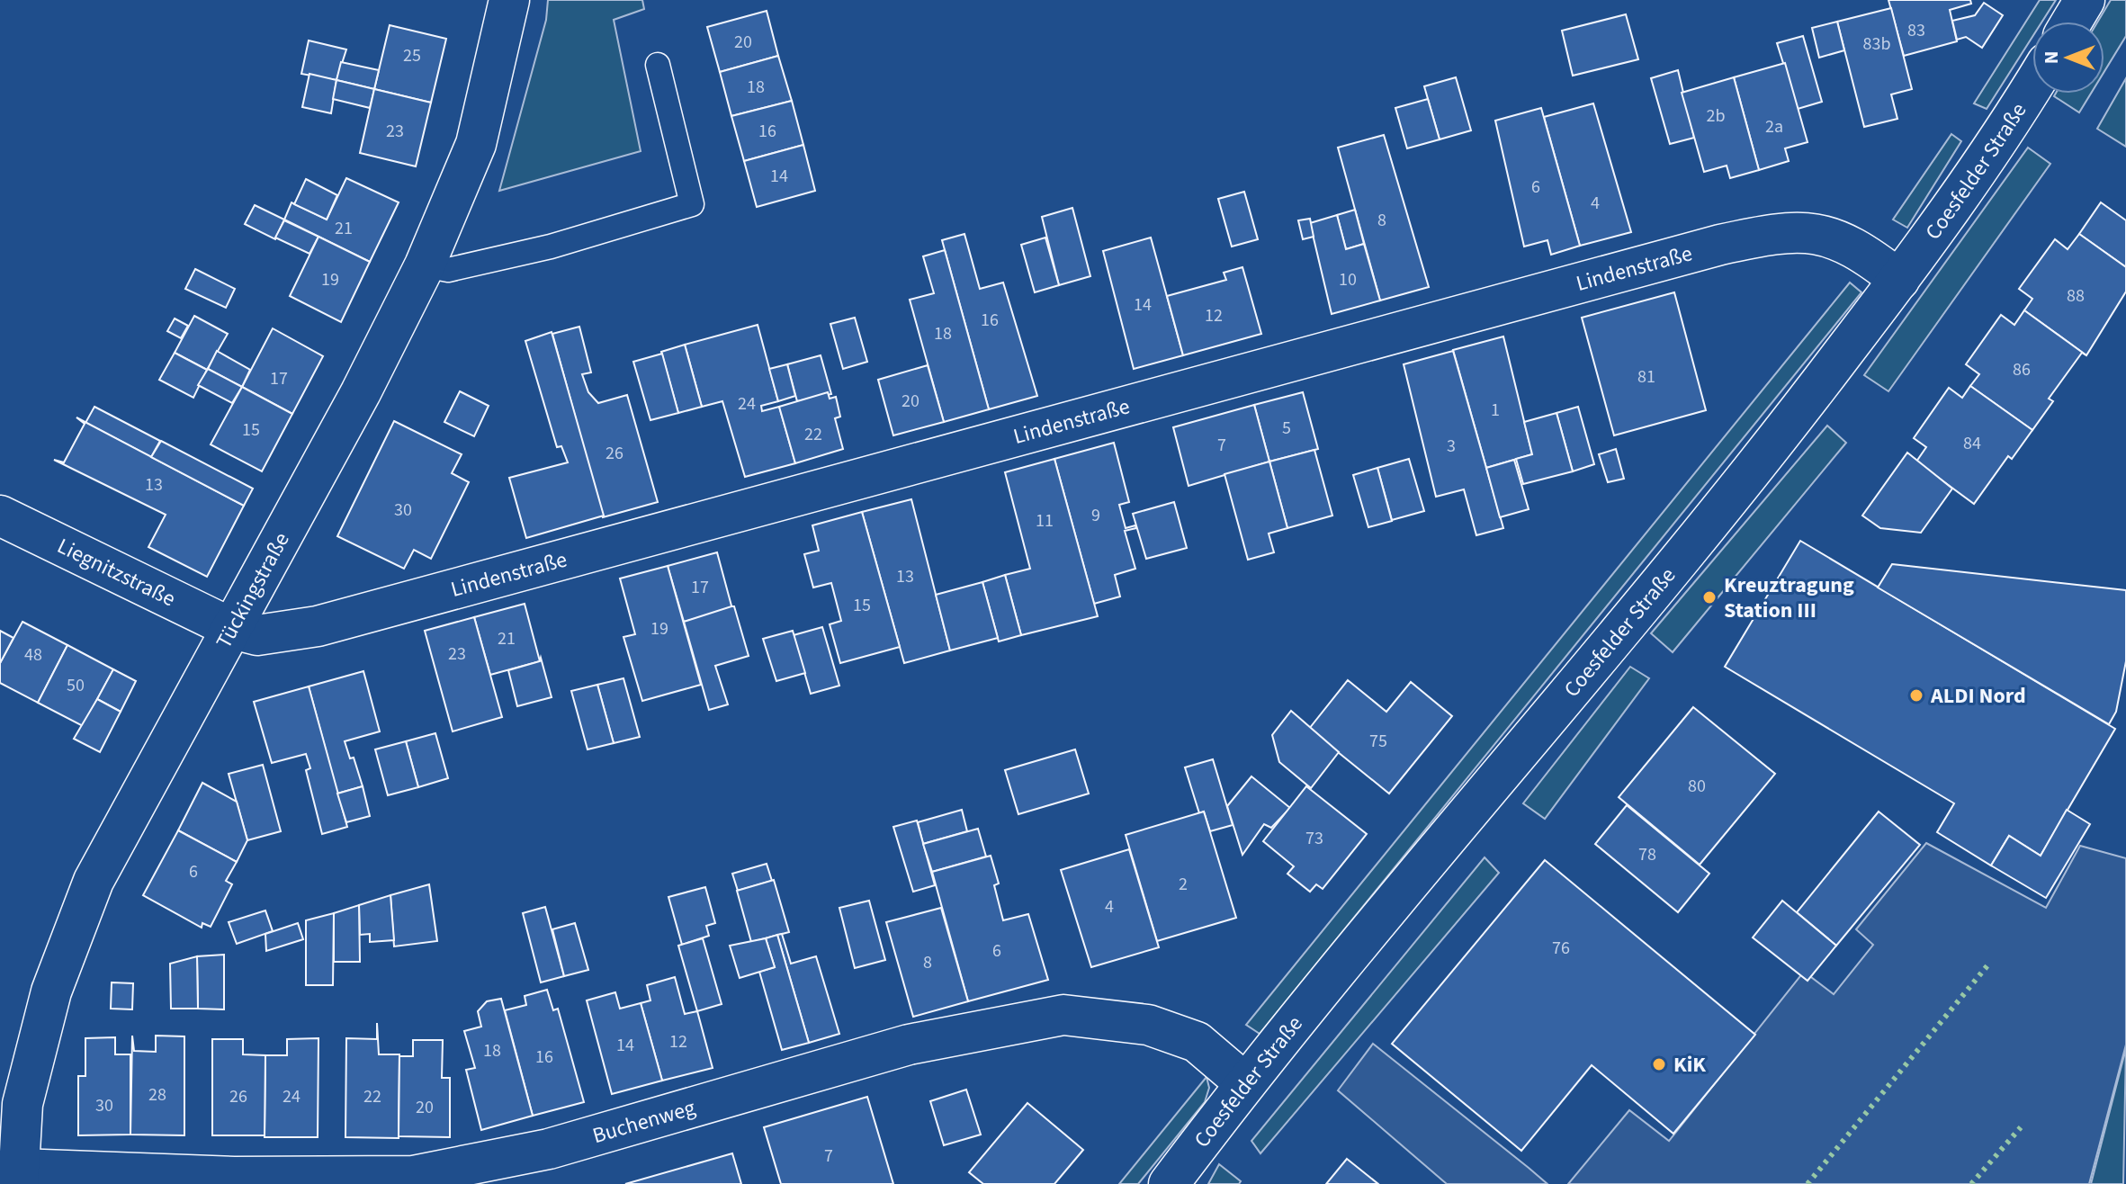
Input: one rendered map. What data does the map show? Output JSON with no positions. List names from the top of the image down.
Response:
{
  "streets": {
    "street": [
      "Coesfelder Straße",
      "Lindenstraße",
      "Liegnitzstraße",
      "Tückingstraße",
      "Buchenweg"
    ]
  },
  "crossings": [
    ["Coesfelder Straße", "Lindenstraße"],
    ["Coesfelder Straße", "Buchenweg"],
    ["Lindenstraße", "Liegnitzstraße"],
    ["Lindenstraße", "Tückingstraße"],
    ["Liegnitzstraße", "Tückingstraße"],
    ["Tückingstraße", "Buchenweg"]
  ],
  "places": ["Kreuztragung Station III", "ALDI Nord", "KiK"],
  "house_numbers": [
    "83",
    "20",
    "83b",
    "25",
    "18",
    "2b",
    "2a",
    "23",
    "16",
    "14",
    "6",
    "4",
    "8",
    "21",
    "19",
    "10",
    "88",
    "14",
    "12",
    "16",
    "18",
    "86",
    "81",
    "17",
    "20",
    "24",
    "1",
    "5",
    "15",
    "22",
    "84",
    "7",
    "3",
    "26",
    "13",
    "30",
    "9",
    "11",
    "13",
    "17",
    "15",
    "19",
    "21",
    "23",
    "48",
    "50",
    "75",
    "80",
    "73",
    "78",
    "6",
    "2",
    "4",
    "76",
    "6",
    "8",
    "12",
    "14",
    "18",
    "16",
    "28",
    "26",
    "24",
    "22",
    "30",
    "20",
    "7"
  ],
  "north": "left"
}
